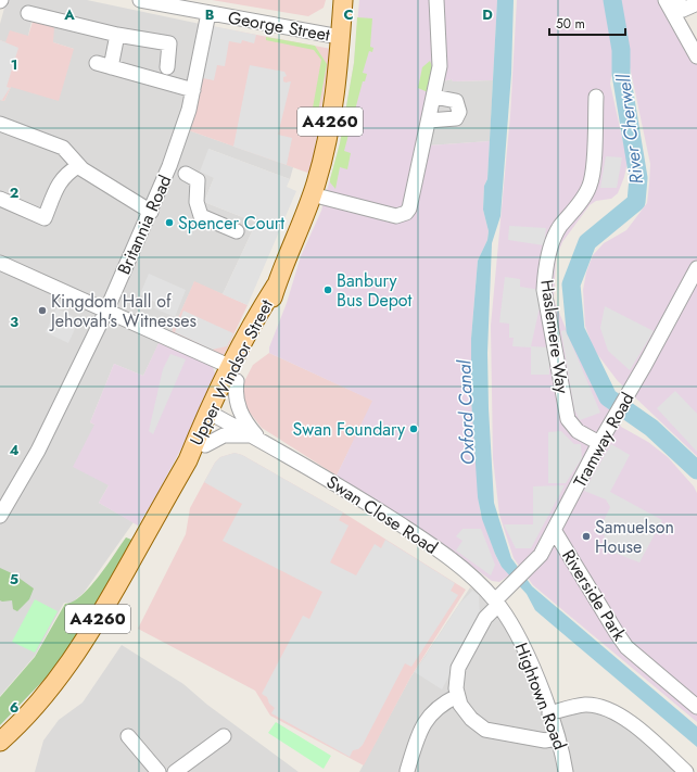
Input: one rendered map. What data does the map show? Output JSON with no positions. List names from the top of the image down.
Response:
{
  "streets": {
    "main road": ["A4260", "Upper Windsor Street"],
    "street": [
      "George Street",
      "Britannia Road",
      "Haslemere Way",
      "Tramway Road",
      "Swan Close Road",
      "Riverside Park",
      "Hightown Road"
    ]
  },
  "crossings": [
    ["George Street", "A4260"],
    ["George Street", "Britannia Road"],
    ["A4260", "Upper Windsor Street"],
    ["Haslemere Way", "Tramway Road"],
    ["Upper Windsor Street", "Swan Close Road"],
    ["Tramway Road", "Swan Close Road"],
    ["Tramway Road", "Riverside Park"],
    ["Tramway Road", "Hightown Road"],
    ["Swan Close Road", "Hightown Road"]
  ],
  "water": ["River Cherwell", "Oxford Canal"],
  "places": [
    "Spencer Court",
    "Banbury Bus Depot",
    "Kingdom Hall of Jehovah's Witnesses",
    "Swan Foundary",
    "Samuelson House"
  ],
  "scale_bar": "50 m",
  "grid": {
    "columns": [
      "A",
      "B",
      "C",
      "D"
    ],
    "rows": [
      "1",
      "2",
      "3",
      "4",
      "5",
      "6"
    ]
  }
}
